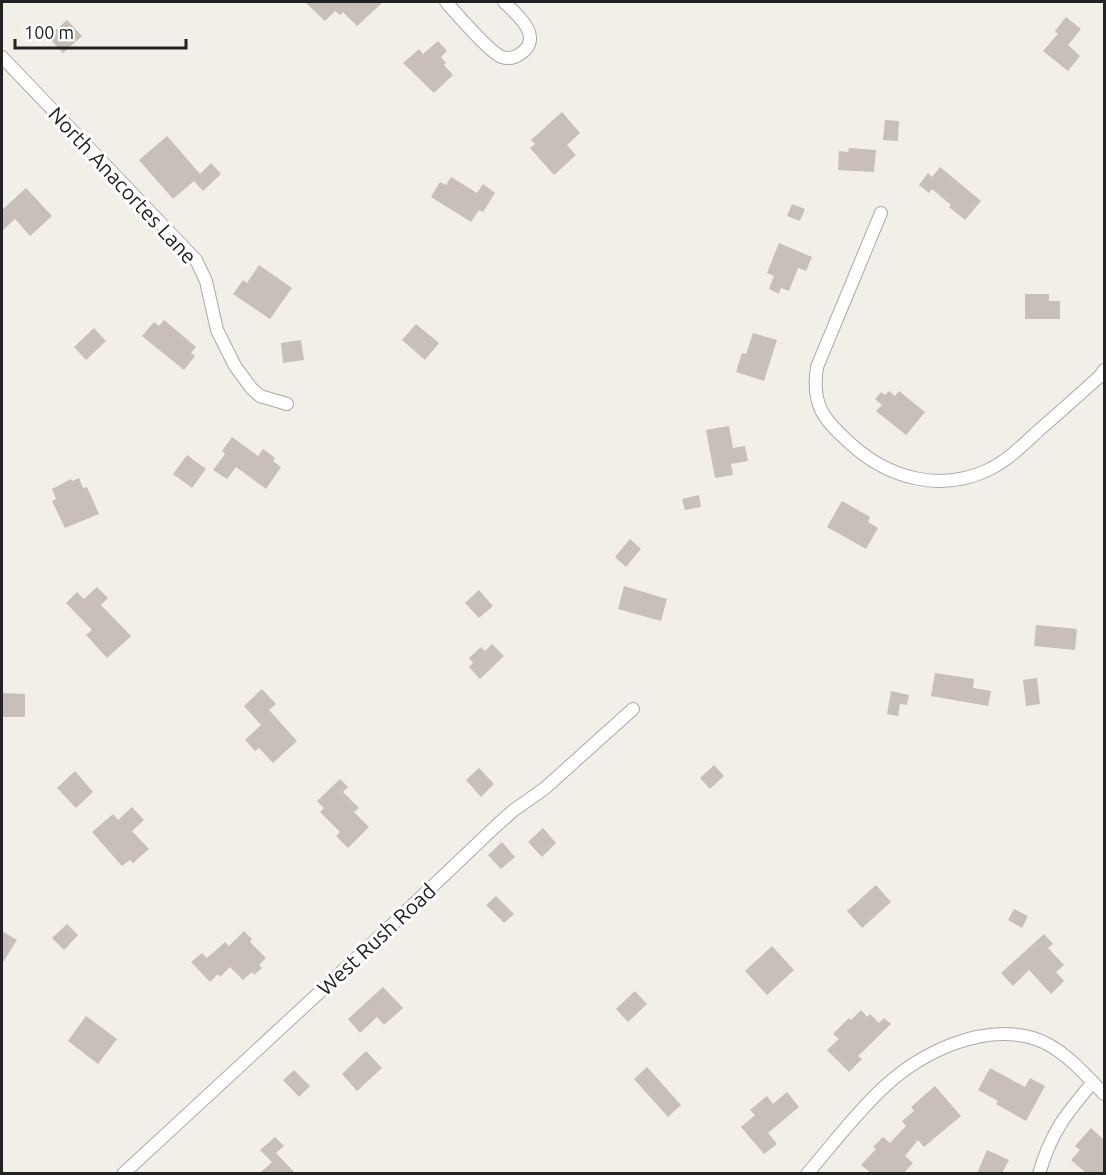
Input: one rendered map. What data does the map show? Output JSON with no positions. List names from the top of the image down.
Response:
{
  "streets": {
    "street": ["North Anacortes Lane", "West Rush Road"]
  },
  "scale_bar": "100 m"
}
